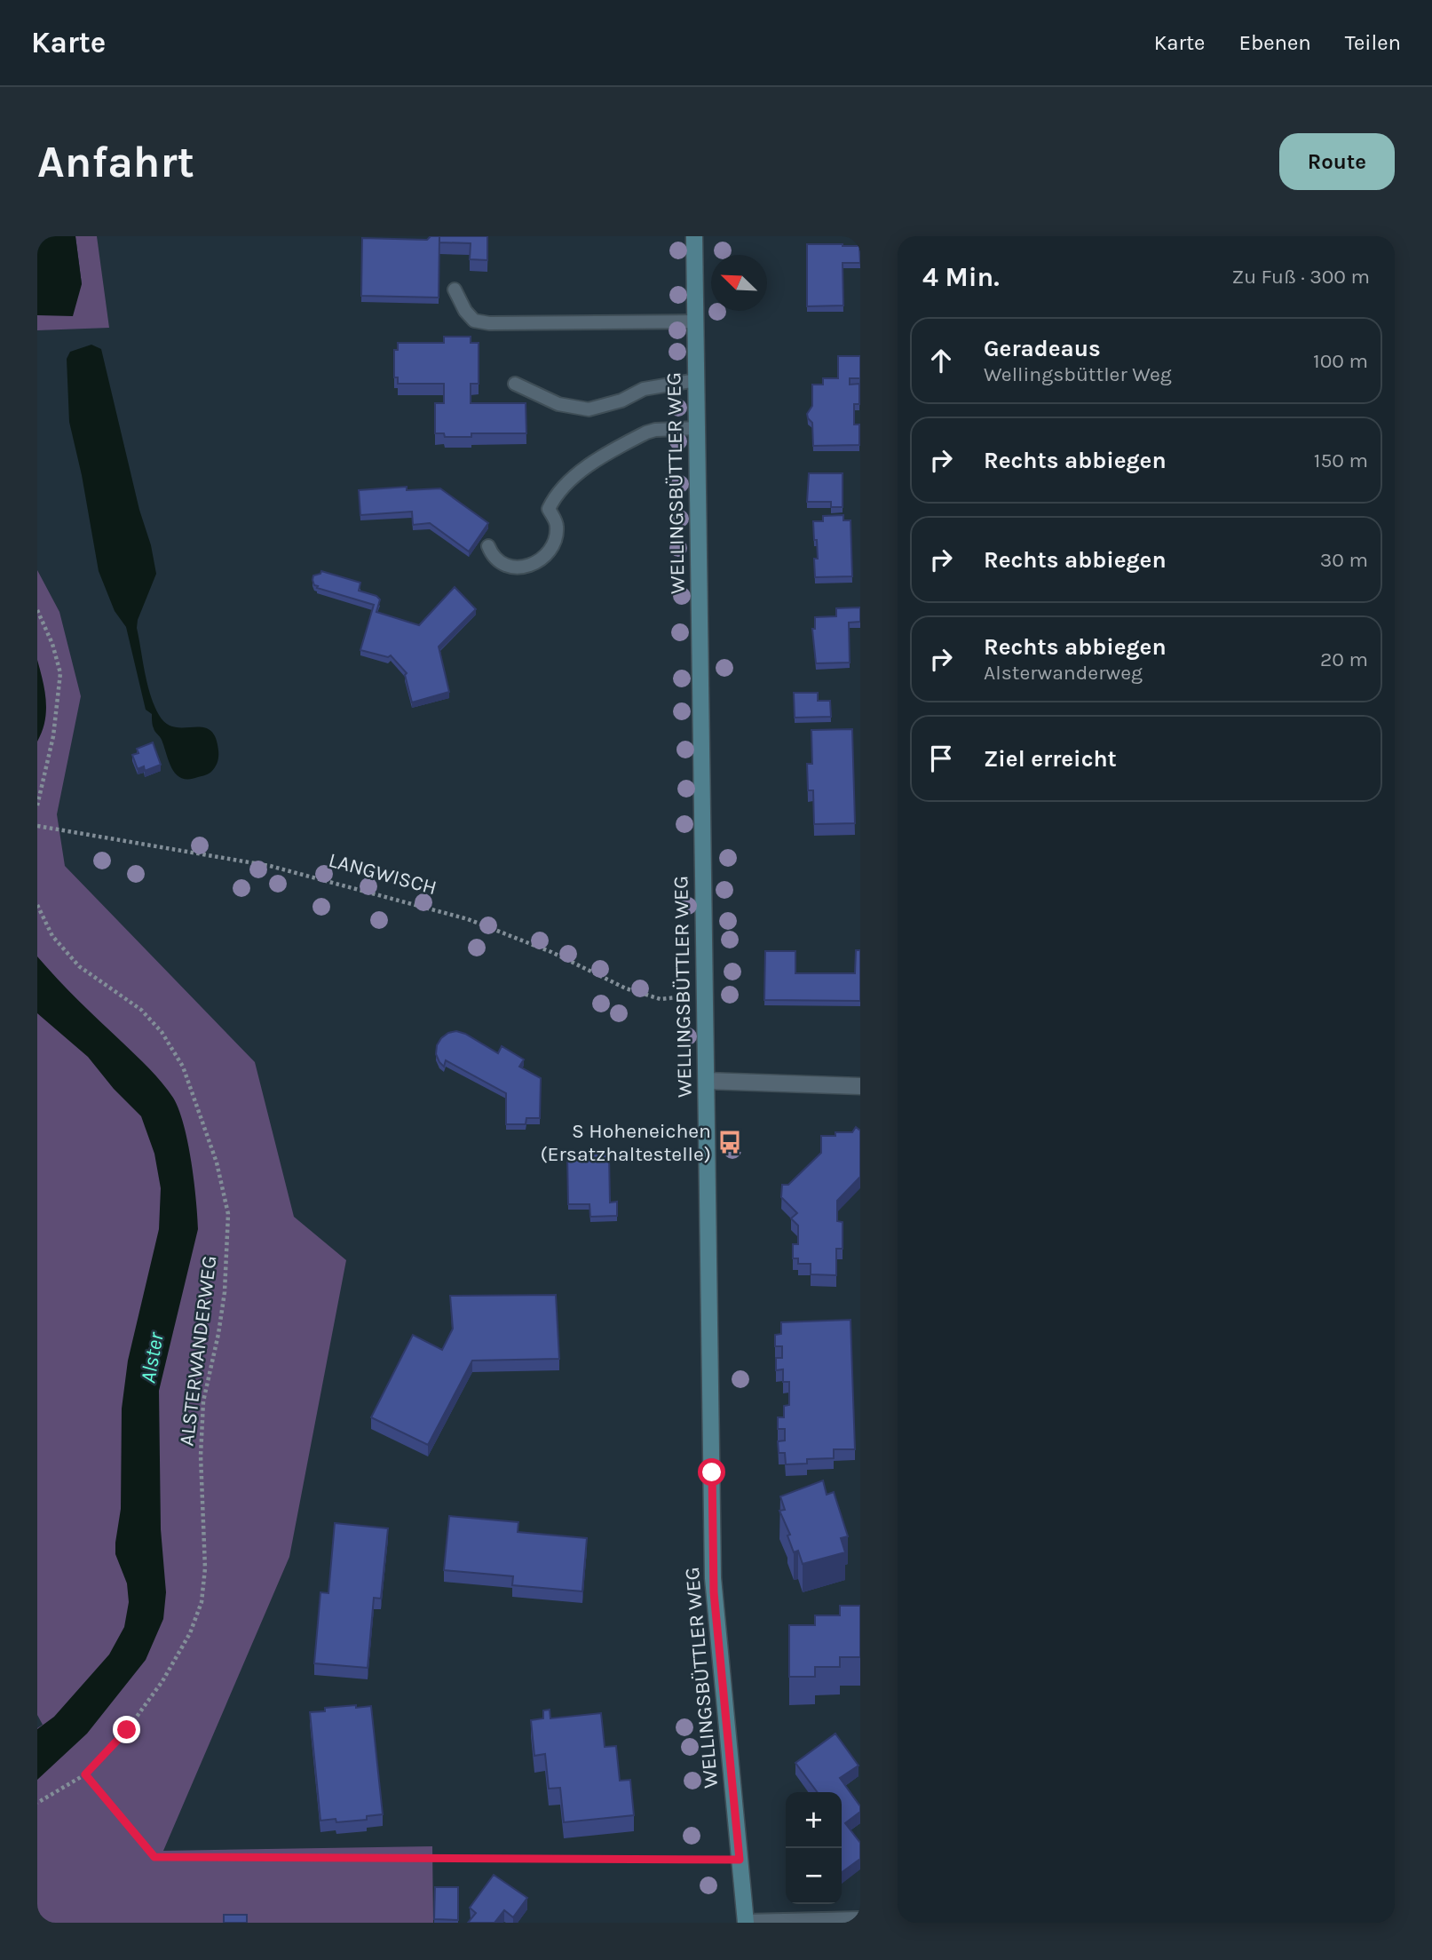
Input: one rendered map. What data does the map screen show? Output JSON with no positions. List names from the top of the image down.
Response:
{
  "streets": {
    "main road": ["WELLINGSBÜTTLER WEG"],
    "path": ["LANGWISCH", "ALSTERWANDERWEG"]
  },
  "crossings": [
    ["WELLINGSBÜTTLER WEG", "LANGWISCH"]
  ],
  "water": ["Alster"],
  "places": {
    "bus stop": ["S Hoheneichen (Ersatzhaltestelle)"]
  },
  "north": "top left",
  "page": {
    "header": "Karte",
    "nav": ["Karte", "Ebenen", "Teilen"],
    "buttons": "Route",
    "title": "Anfahrt",
    "heading": ["4 Min.", "Zu Fuß · 300 m"],
    "list": [
      ["Geradeaus", "Wellingsbüttler Weg", "100 m"],
      ["Rechts abbiegen", "150 m"],
      ["Rechts abbiegen", "30 m"],
      ["Rechts abbiegen", "Alsterwanderweg", "20 m"],
      "Ziel erreicht"
    ],
    "map_buttons": ["+", "−"]
  }
}
